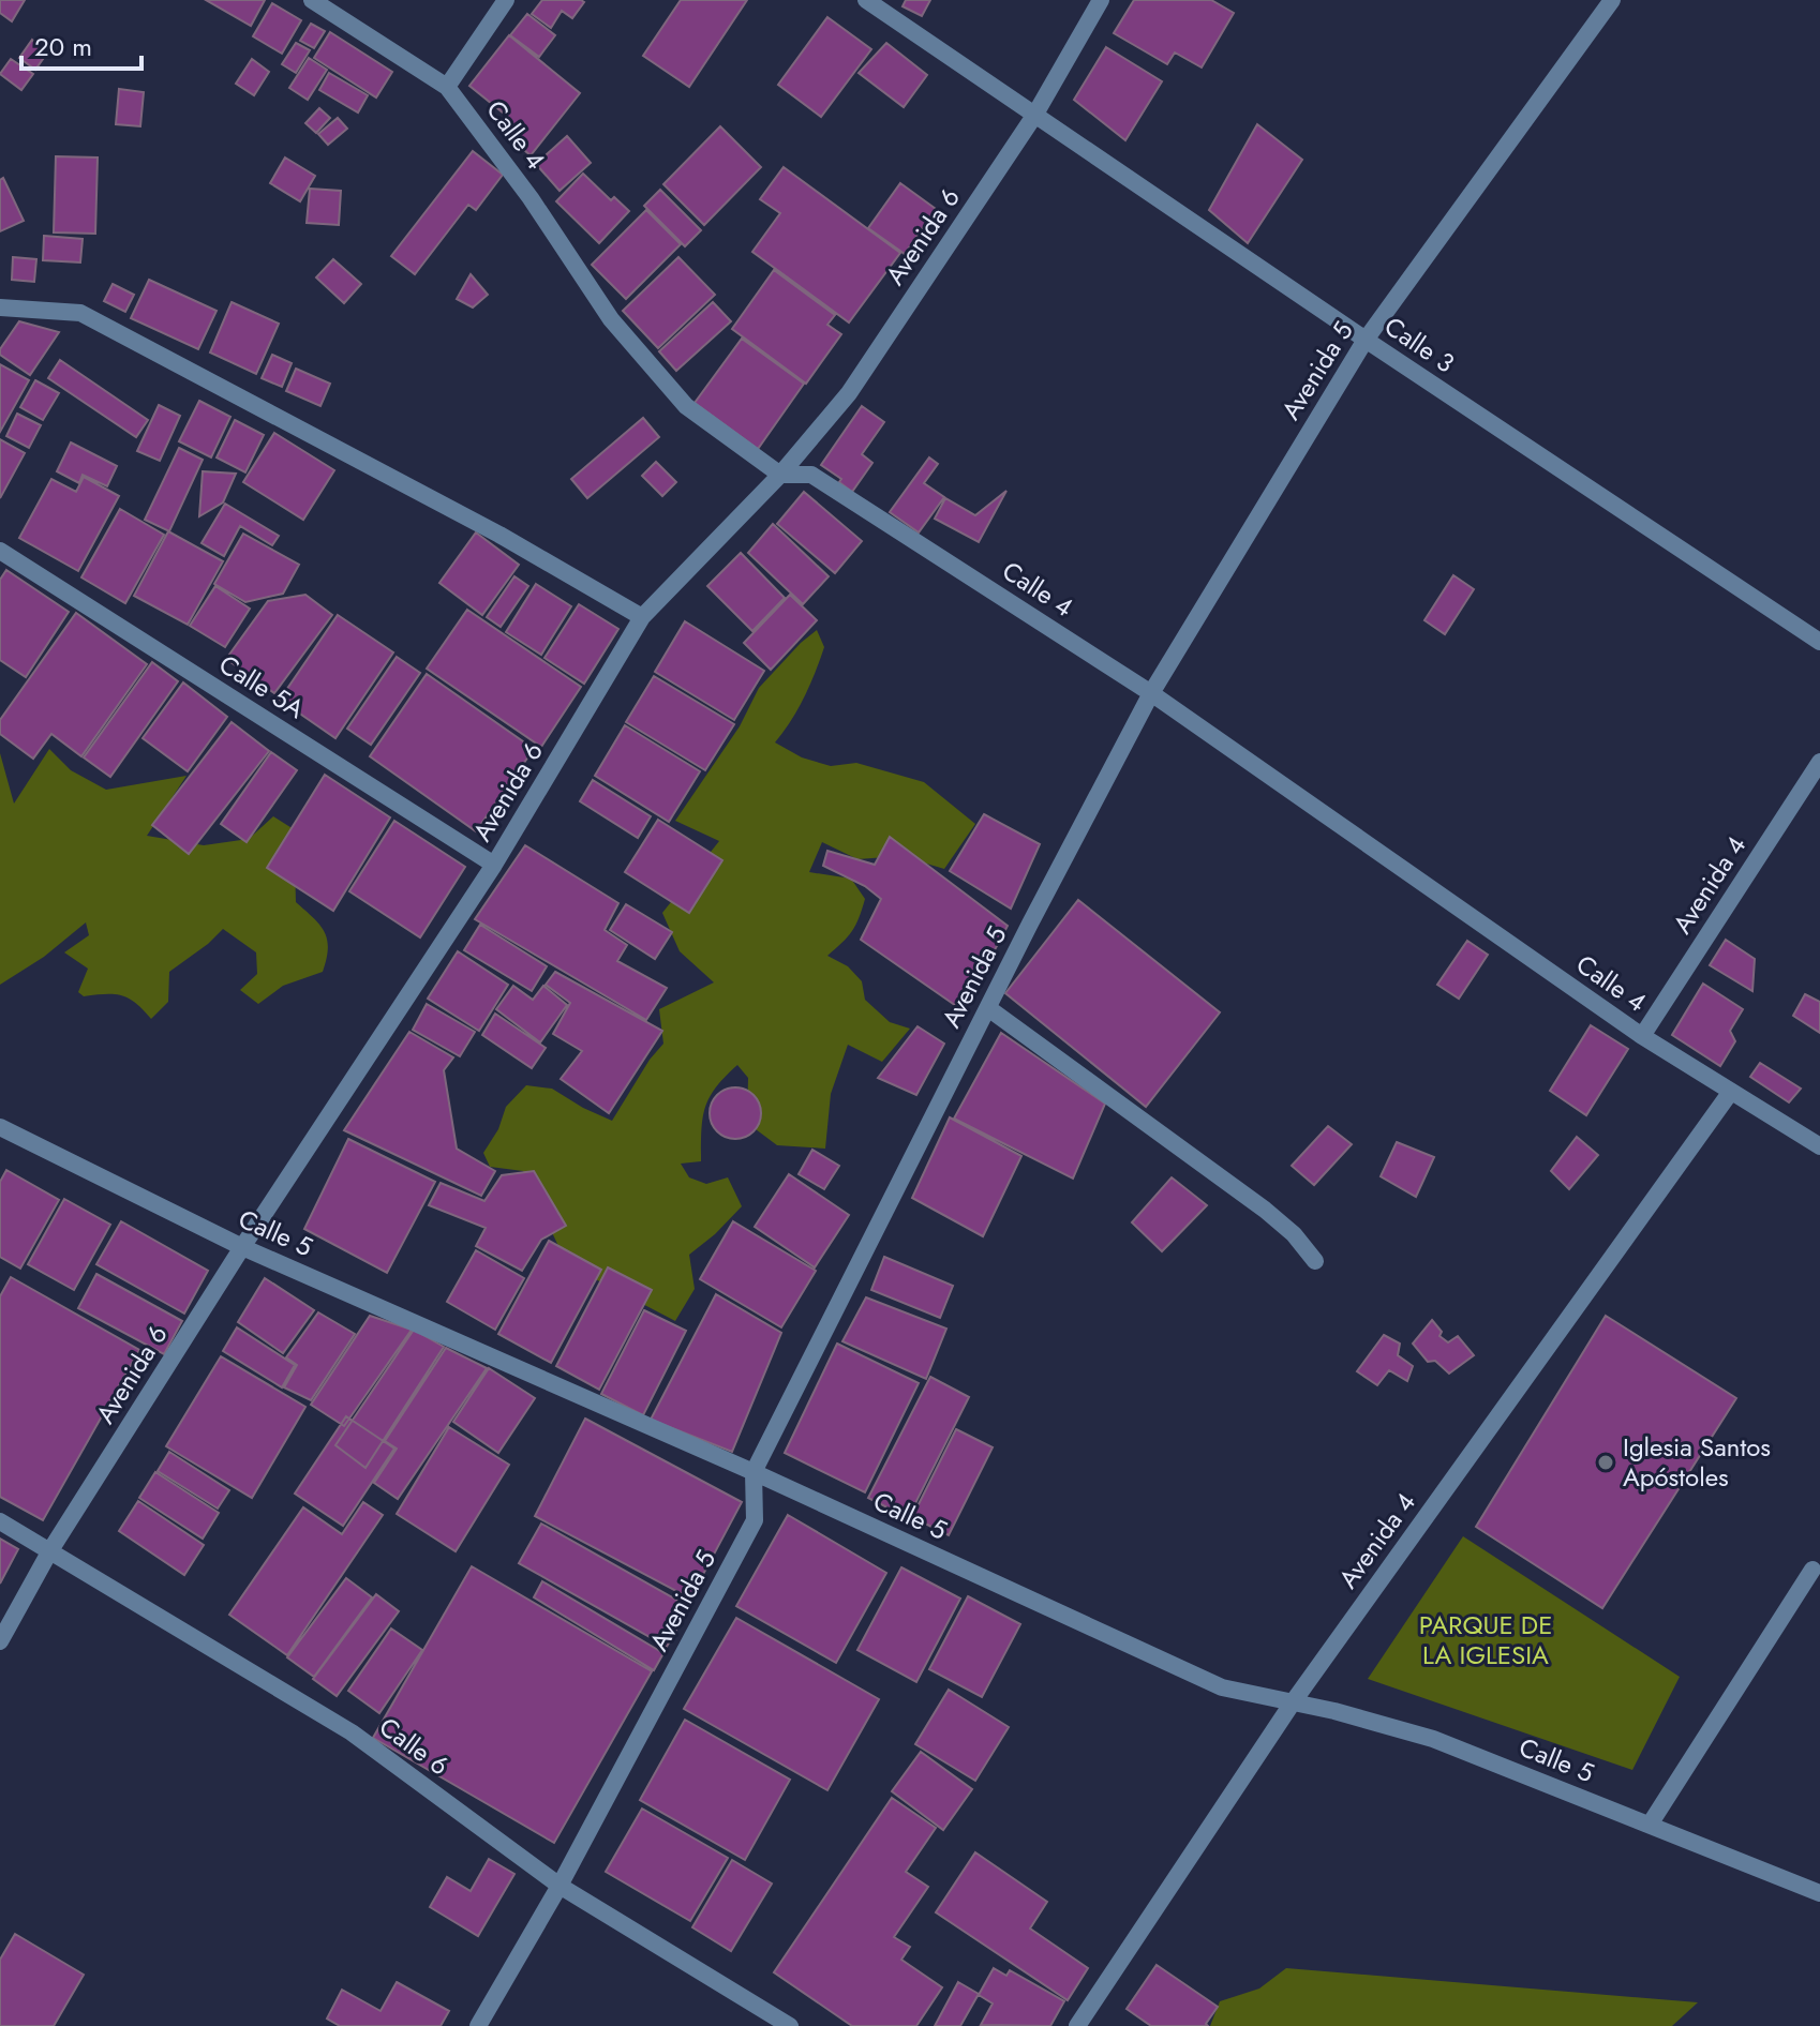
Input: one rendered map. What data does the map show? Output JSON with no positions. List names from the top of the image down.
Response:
{
  "streets": {
    "street": [
      "Calle 4",
      "Avenida 6",
      "Calle 3",
      "Avenida 5",
      "Calle 5A",
      "Avenida 4",
      "Calle 5",
      "Calle 6"
    ]
  },
  "crossings": [
    ["Calle 4", "Avenida 6"],
    ["Calle 4", "Avenida 5"],
    ["Calle 4", "Avenida 4"],
    ["Avenida 6", "Calle 3"],
    ["Avenida 6", "Calle 5A"],
    ["Avenida 6", "Calle 5"],
    ["Avenida 6", "Calle 6"],
    ["Calle 3", "Avenida 5"],
    ["Avenida 5", "Calle 5"],
    ["Avenida 5", "Calle 6"],
    ["Avenida 4", "Calle 5"]
  ],
  "parks": ["PARQUE DE LA IGLESIA"],
  "places": ["Iglesia Santos Apóstoles"],
  "scale_bar": "20 m"
}
